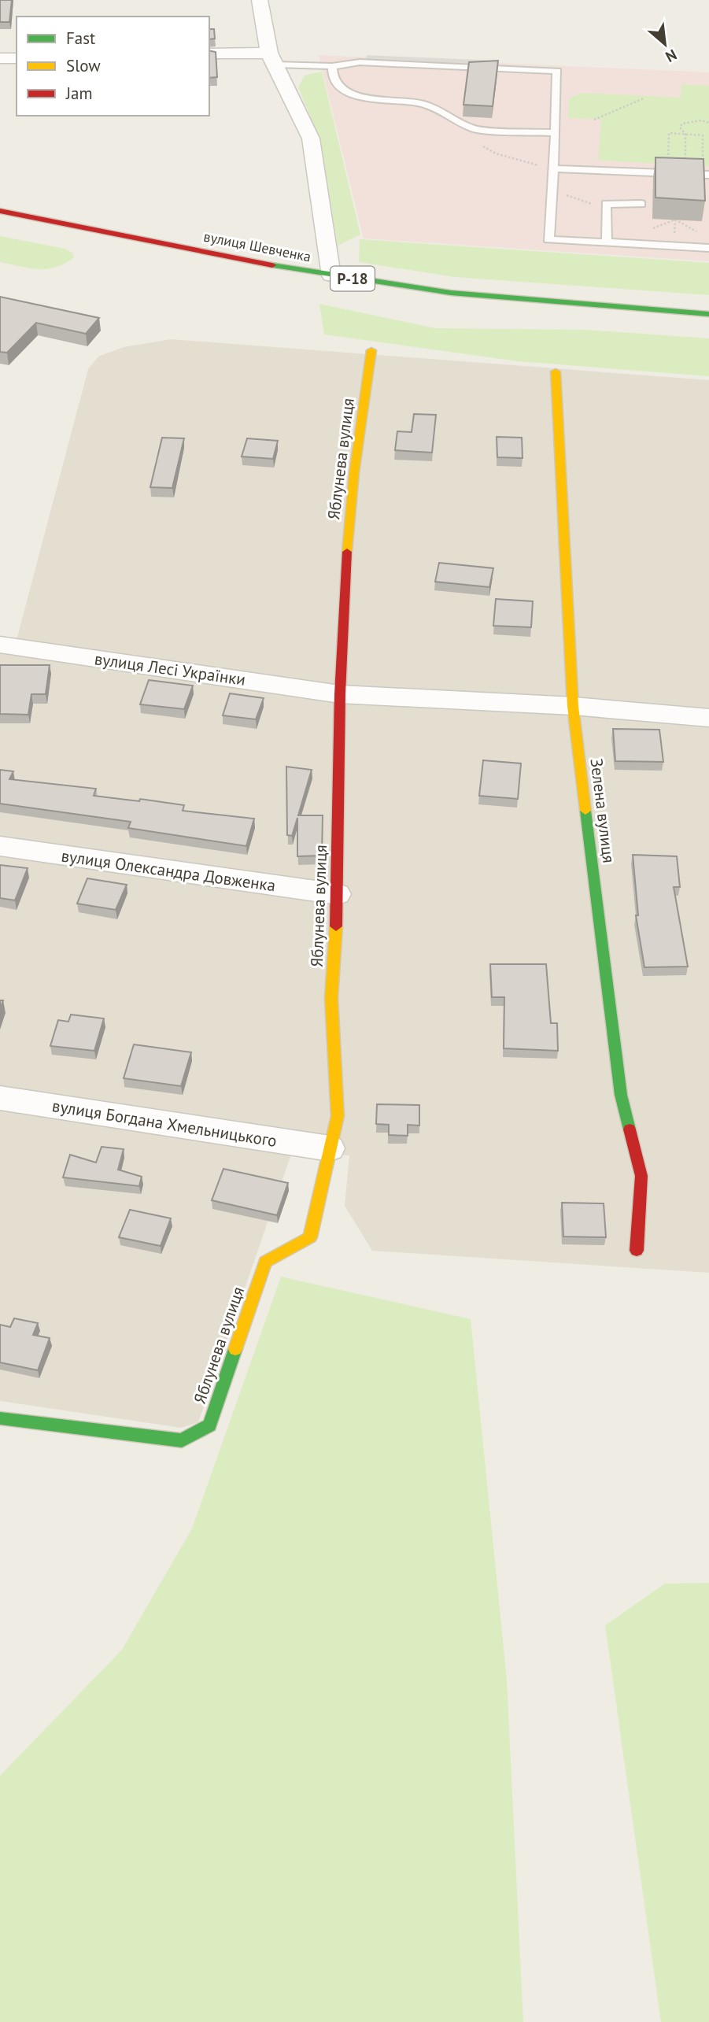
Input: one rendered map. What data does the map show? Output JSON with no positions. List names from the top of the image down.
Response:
{
  "streets": {
    "street": [
      "вулиця Шевченка",
      "Р-18",
      "Яблунева вулиця",
      "вулиця Лесі Українки",
      "Зелена вулиця",
      "вулиця Олександра Довженка",
      "вулиця Богдана Хмельницького"
    ]
  },
  "crossings": [
    ["Яблунева вулиця", "вулиця Лесі Українки"],
    ["Яблунева вулиця", "вулиця Олександра Довженка"],
    ["Яблунева вулиця", "вулиця Богдана Хмельницького"],
    ["вулиця Лесі Українки", "Зелена вулиця"]
  ],
  "legend": ["Fast", "Slow", "Jam"],
  "north": "bottom right"
}
